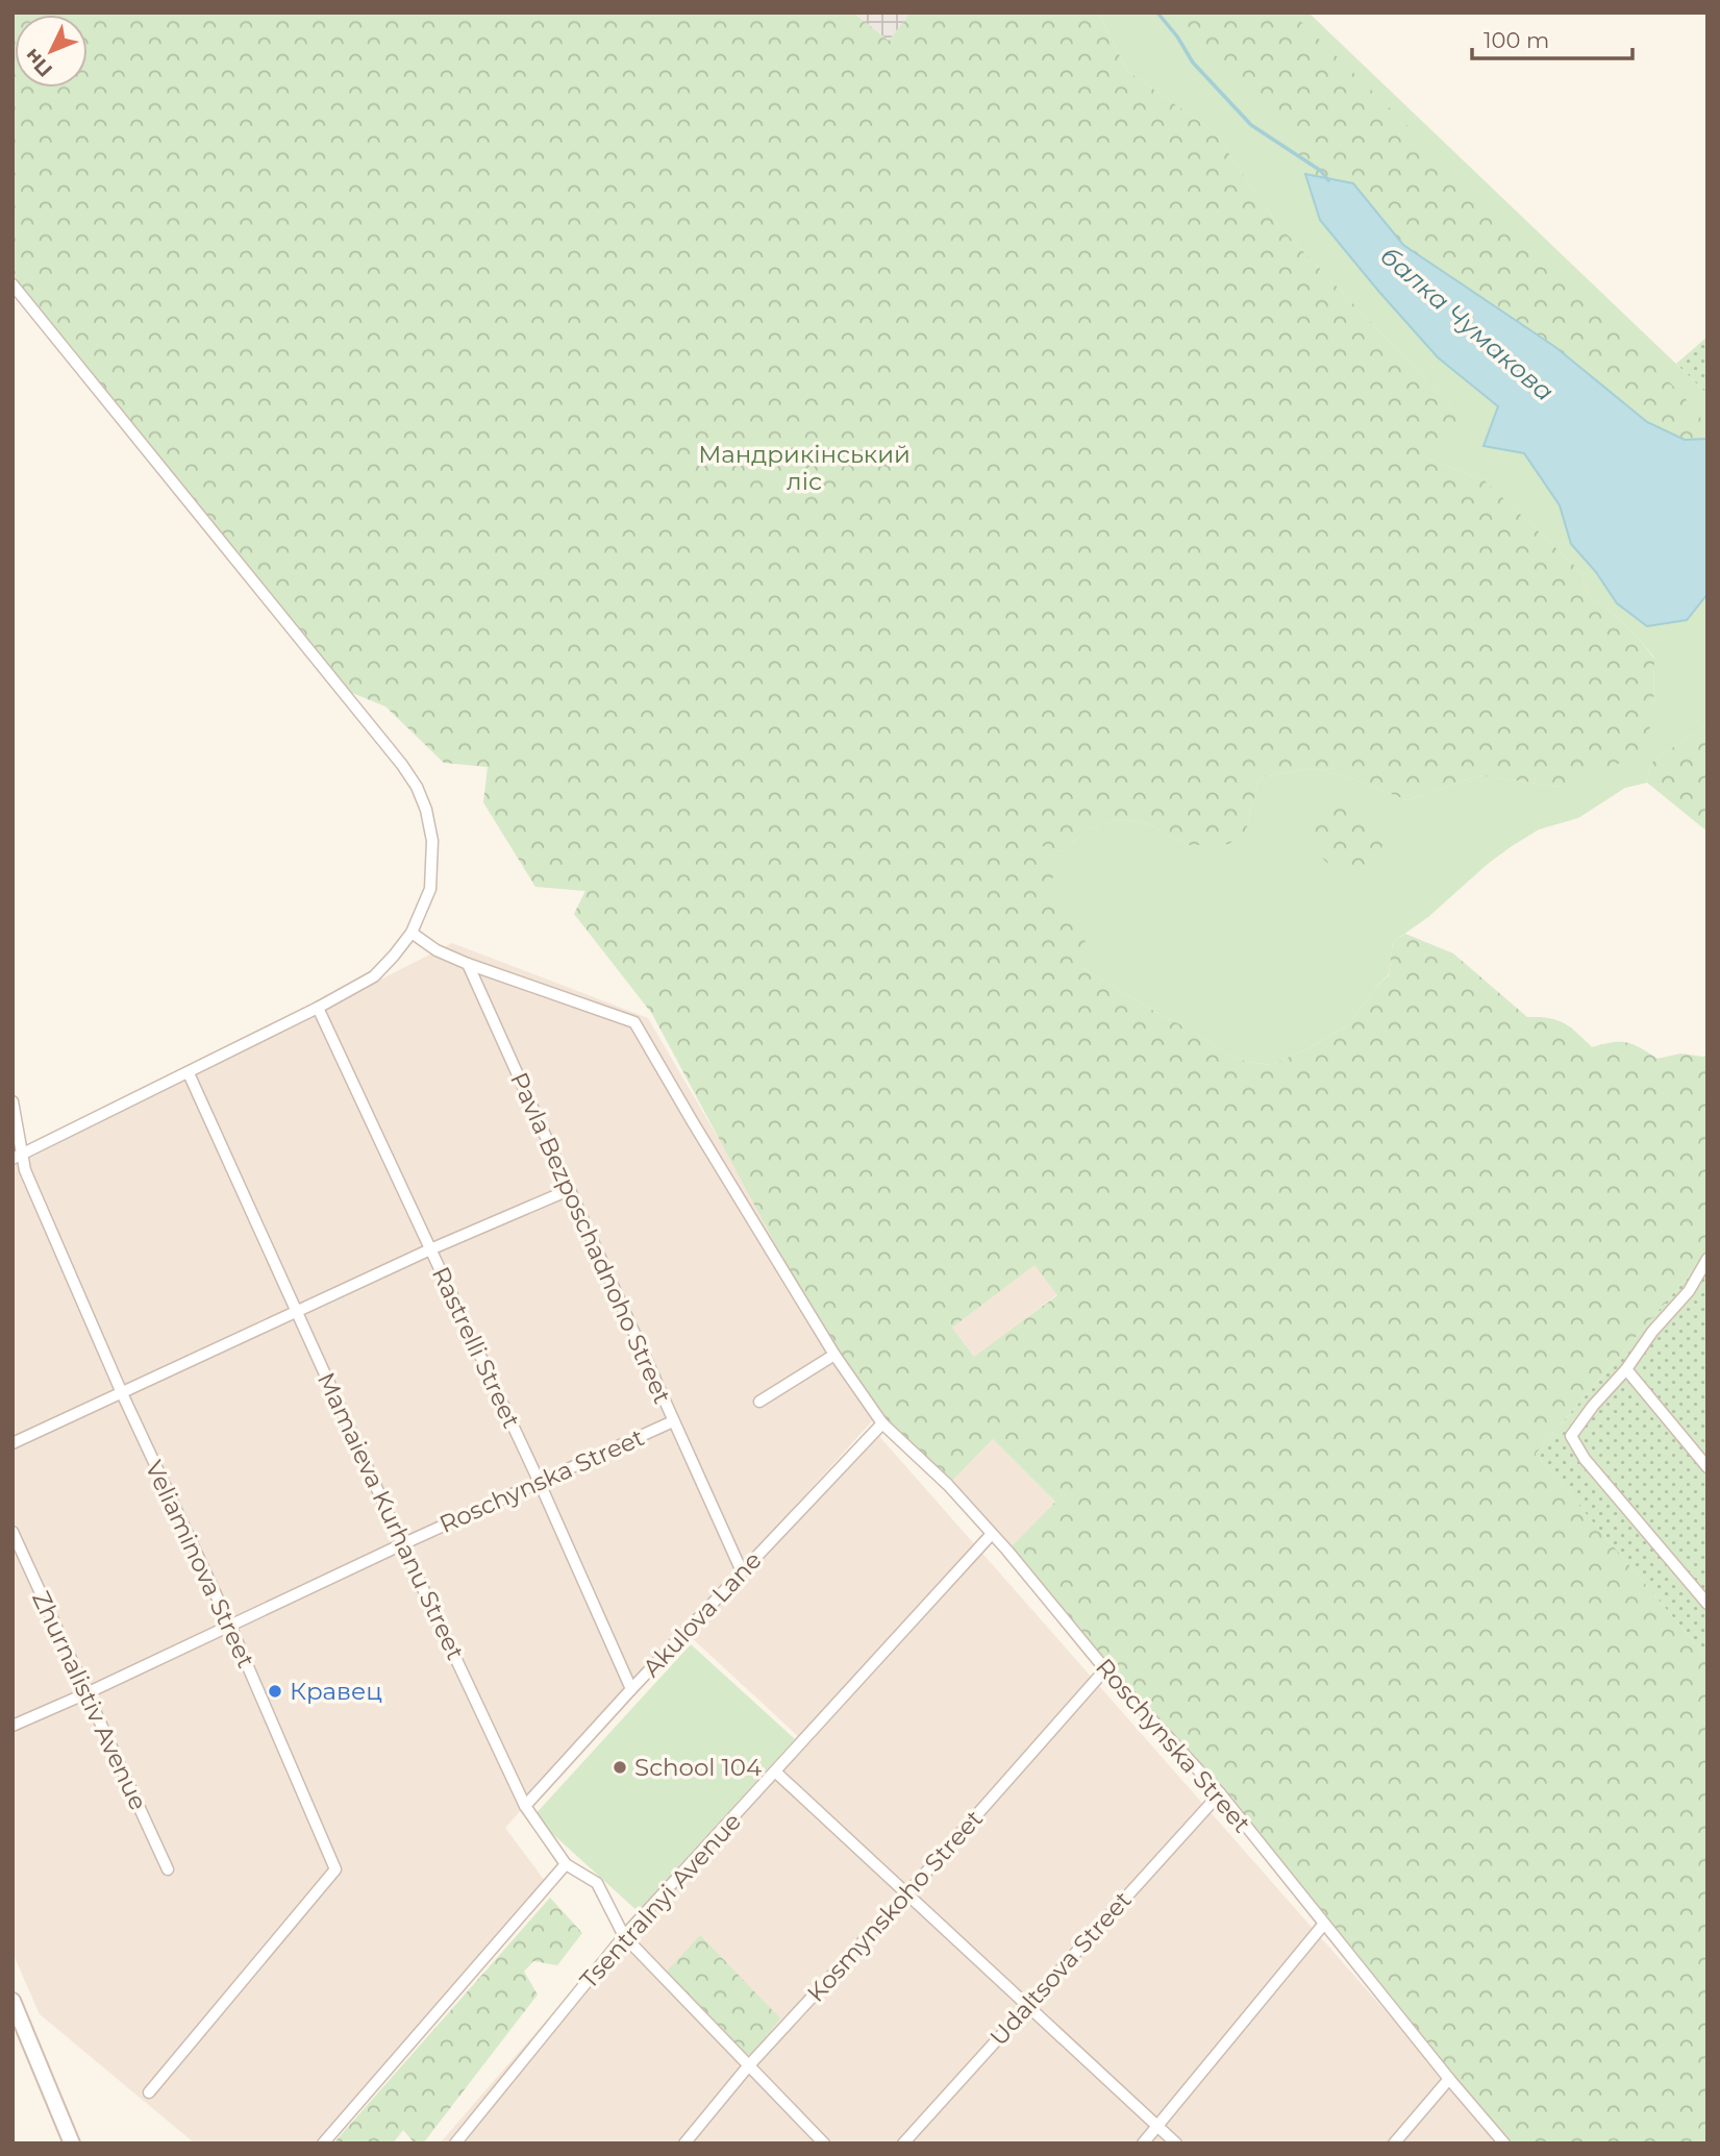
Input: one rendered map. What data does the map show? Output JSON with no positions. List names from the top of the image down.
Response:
{
  "streets": {
    "street": [
      "Pavla Bezposchadnoho Street",
      "Rastrelli Street",
      "Roschynska Street",
      "Mamaieva Kurhanu Street",
      "Veliaminova Street",
      "Akulova Lane",
      "Zhurnalistiv Avenue",
      "Tsentralnyi Avenue",
      "Kosmynskoho Street",
      "Udaltsova Street"
    ]
  },
  "crossings": [
    ["Pavla Bezposchadnoho Street", "Roschynska Street"],
    ["Pavla Bezposchadnoho Street", "Akulova Lane"],
    ["Rastrelli Street", "Roschynska Street"],
    ["Rastrelli Street", "Akulova Lane"],
    ["Roschynska Street", "Mamaieva Kurhanu Street"],
    ["Roschynska Street", "Veliaminova Street"],
    ["Roschynska Street", "Akulova Lane"],
    ["Roschynska Street", "Zhurnalistiv Avenue"],
    ["Roschynska Street", "Tsentralnyi Avenue"],
    ["Roschynska Street", "Kosmynskoho Street"],
    ["Roschynska Street", "Udaltsova Street"],
    ["Mamaieva Kurhanu Street", "Akulova Lane"],
    ["Mamaieva Kurhanu Street", "Tsentralnyi Avenue"],
    ["Mamaieva Kurhanu Street", "Kosmynskoho Street"]
  ],
  "water": ["балка Чумакова"],
  "parks": ["Мандрикінський ліс"],
  "places": ["Кравец", "School 104"],
  "scale_bar": "100 m",
  "north": "bottom left"
}
